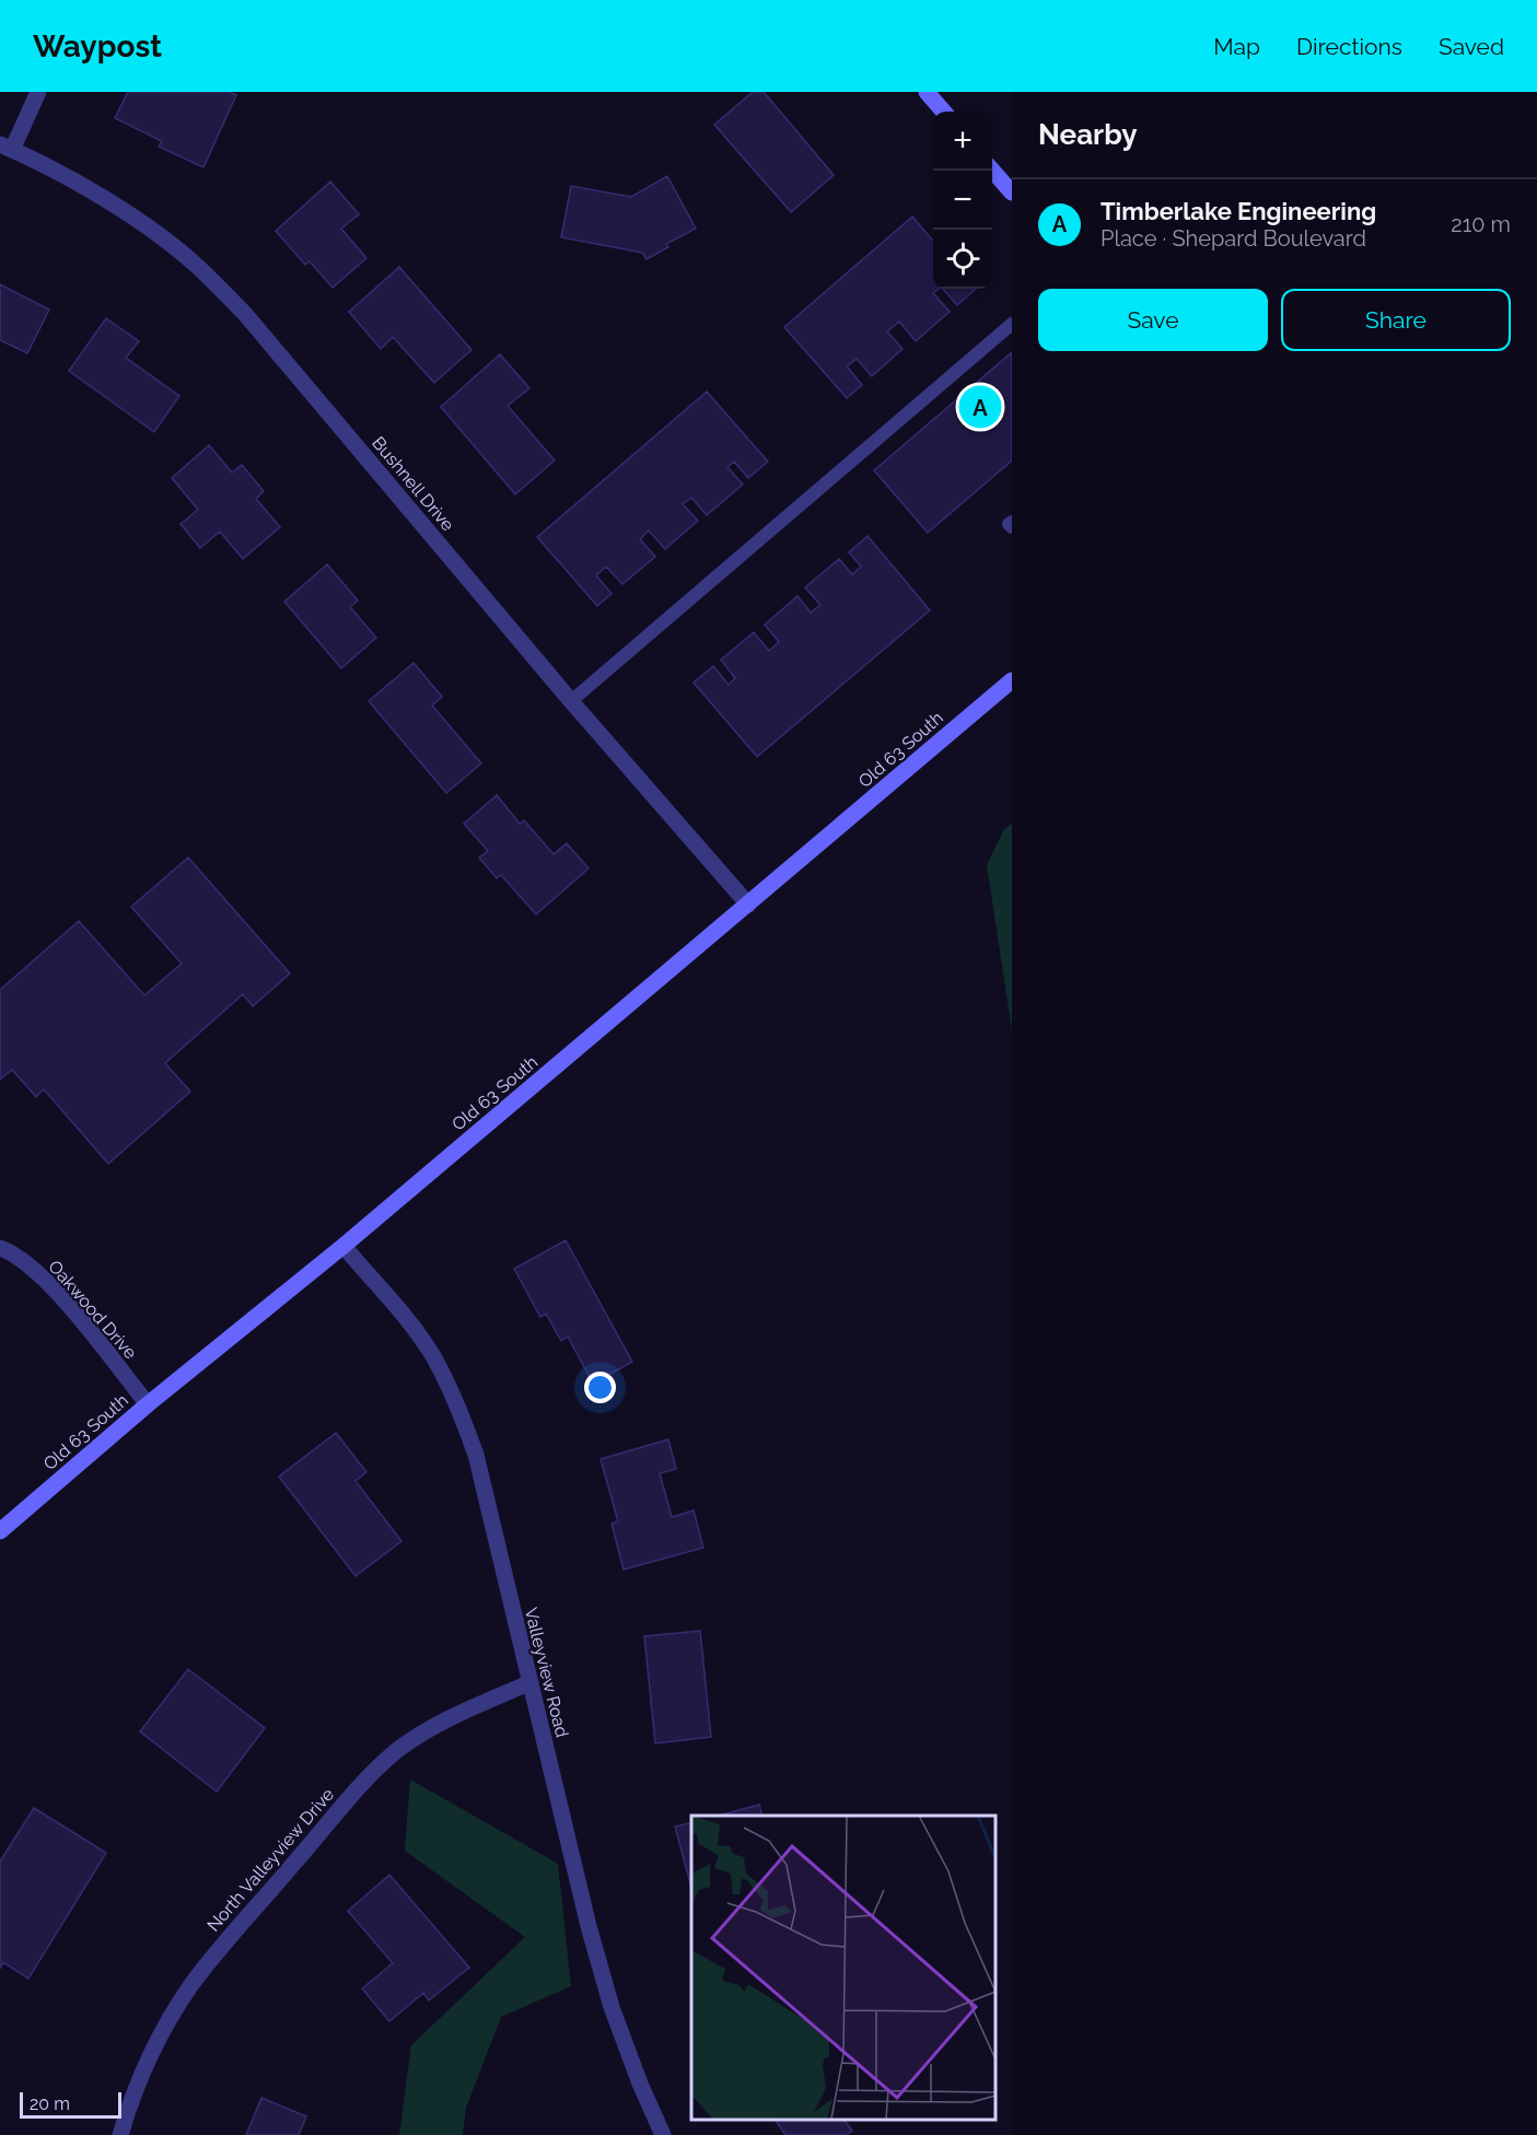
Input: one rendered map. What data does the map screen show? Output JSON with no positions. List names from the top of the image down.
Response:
{
  "streets": {
    "main road": ["Old 63 South"],
    "street": [
      "Bushnell Drive",
      "Oakwood Drive",
      "Valleyview Road",
      "North Valleyview Drive"
    ]
  },
  "crossings": [
    ["Bushnell Drive", "Old 63 South"],
    ["Old 63 South", "Oakwood Drive"],
    ["Old 63 South", "Valleyview Road"],
    ["Valleyview Road", "North Valleyview Drive"]
  ],
  "scale_bar": "20 m",
  "page": {
    "header": "Waypost",
    "nav": ["Map", "Directions", "Saved"],
    "heading": "Nearby",
    "map_buttons": ["+", "−"],
    "list": [
      {
        "mark": "A",
        "name": "Timberlake Engineering",
        "note": "Place · Shepard Boulevard",
        "value": "210 m"
      }
    ],
    "buttons": ["Save", "Share"],
    "pins": "A",
    "scale": "20 m"
  }
}
